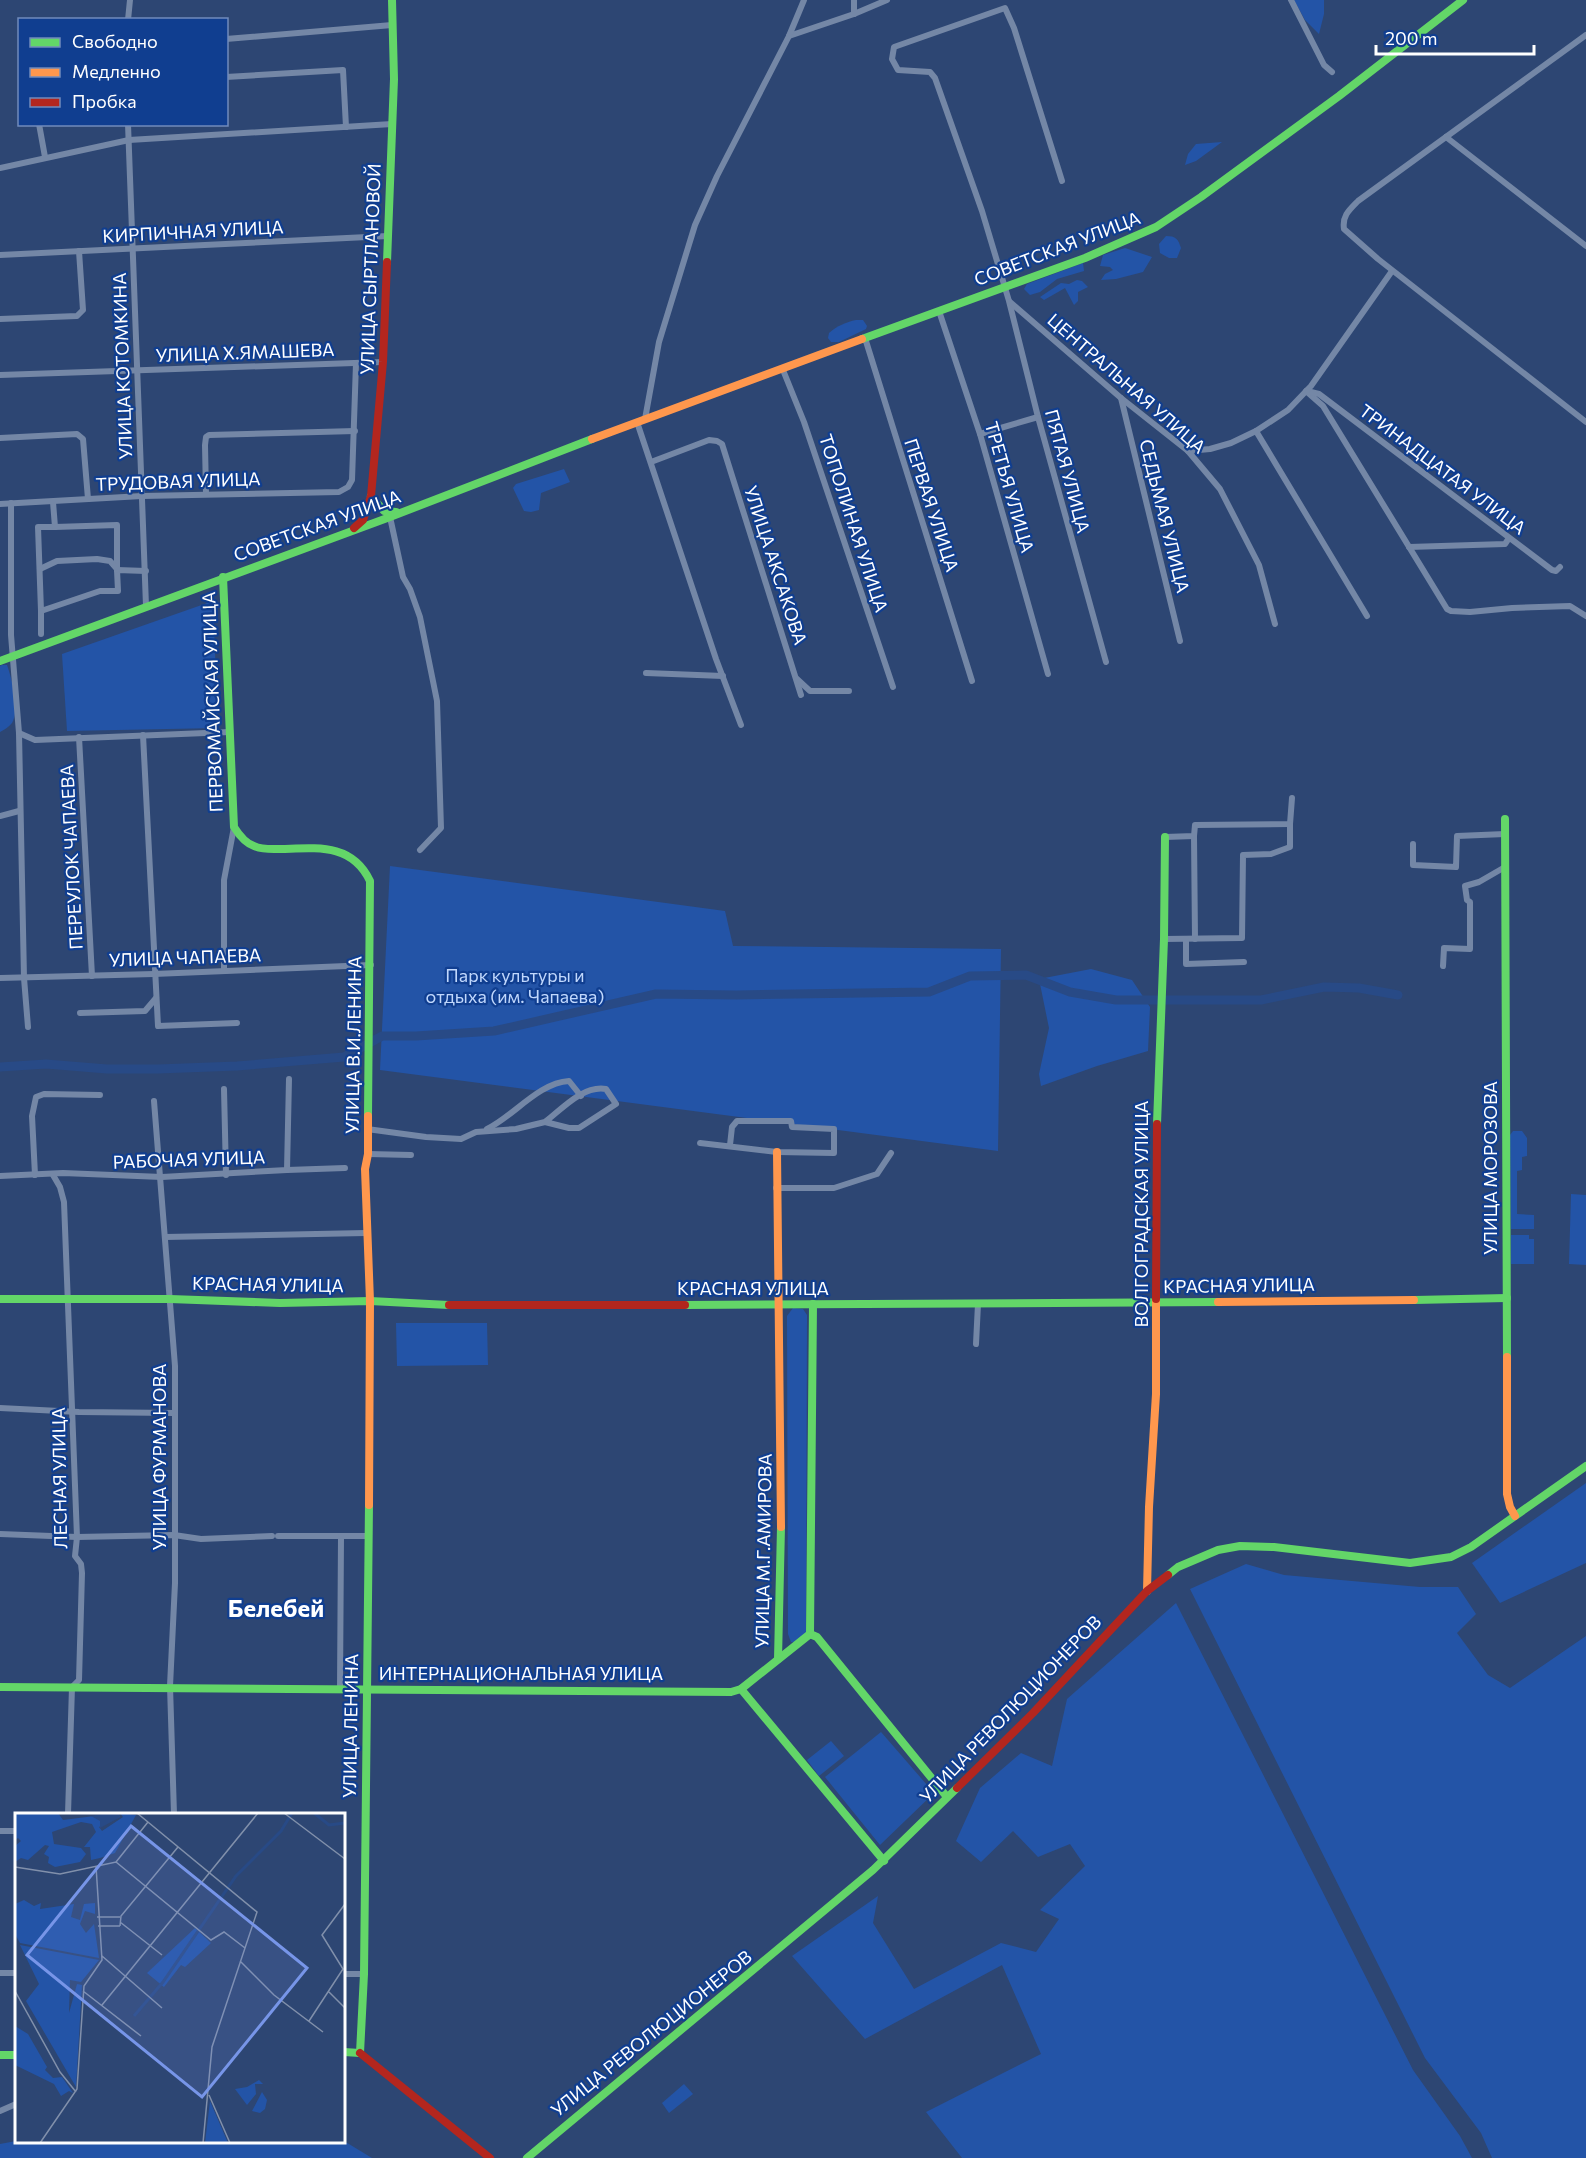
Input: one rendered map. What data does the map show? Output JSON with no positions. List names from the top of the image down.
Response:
{
  "streets": {
    "street": [
      "КИРПИЧНАЯ УЛИЦА",
      "СОВЕТСКАЯ УЛИЦА",
      "УЛИЦА СЫРТЛАНОВОЙ",
      "УЛИЦА Х.ЯМАШЕВА",
      "УЛИЦА КОТОМКИНА",
      "ЦЕНТРАЛЬНАЯ УЛИЦА",
      "ТРИНАДЦАТАЯ УЛИЦА",
      "ПЯТАЯ УЛИЦА",
      "ТРУДОВАЯ УЛИЦА",
      "ТРЕТЬЯ УЛИЦА",
      "ПЕРВАЯ УЛИЦА",
      "СЕДЬМАЯ УЛИЦА",
      "ТОПОЛИНАЯ УЛИЦА",
      "УЛИЦА АКСАКОВА",
      "ПЕРВОМАЙСКАЯ УЛИЦА",
      "ПЕРЕУЛОК ЧАПАЕВА",
      "УЛИЦА ЧАПАЕВА",
      "УЛИЦА В.И.ЛЕНИНА",
      "РАБОЧАЯ УЛИЦА",
      "УЛИЦА МОРОЗОВА",
      "ВОЛГОГРАДСКАЯ УЛИЦА",
      "КРАСНАЯ УЛИЦА",
      "УЛИЦА ФУРМАНОВА",
      "ЛЕСНАЯ УЛИЦА",
      "УЛИЦА М.Г.АМИРОВА",
      "ИНТЕРНАЦИОНАЛЬНАЯ УЛИЦА",
      "УЛИЦА РЕВОЛЮЦИОНЕРОВ",
      "УЛИЦА ЛЕНИНА"
    ]
  },
  "crossings": [
    ["КИРПИЧНАЯ УЛИЦА", "УЛИЦА СЫРТЛАНОВОЙ"],
    ["КИРПИЧНАЯ УЛИЦА", "УЛИЦА КОТОМКИНА"],
    ["СОВЕТСКАЯ УЛИЦА", "УЛИЦА СЫРТЛАНОВОЙ"],
    ["СОВЕТСКАЯ УЛИЦА", "УЛИЦА КОТОМКИНА"],
    ["СОВЕТСКАЯ УЛИЦА", "ПЯТАЯ УЛИЦА"],
    ["СОВЕТСКАЯ УЛИЦА", "ТРЕТЬЯ УЛИЦА"],
    ["СОВЕТСКАЯ УЛИЦА", "ПЕРВАЯ УЛИЦА"],
    ["СОВЕТСКАЯ УЛИЦА", "ТОПОЛИНАЯ УЛИЦА"],
    ["СОВЕТСКАЯ УЛИЦА", "ПЕРВОМАЙСКАЯ УЛИЦА"],
    ["УЛИЦА СЫРТЛАНОВОЙ", "УЛИЦА Х.ЯМАШЕВА"],
    ["УЛИЦА СЫРТЛАНОВОЙ", "ТРУДОВАЯ УЛИЦА"],
    ["УЛИЦА Х.ЯМАШЕВА", "УЛИЦА КОТОМКИНА"],
    ["УЛИЦА КОТОМКИНА", "ТРУДОВАЯ УЛИЦА"],
    ["ЦЕНТРАЛЬНАЯ УЛИЦА", "ПЯТАЯ УЛИЦА"],
    ["ЦЕНТРАЛЬНАЯ УЛИЦА", "СЕДЬМАЯ УЛИЦА"],
    ["ПЕРВОМАЙСКАЯ УЛИЦА", "УЛИЦА ЧАПАЕВА"],
    ["ПЕРВОМАЙСКАЯ УЛИЦА", "УЛИЦА В.И.ЛЕНИНА"],
    ["ПЕРЕУЛОК ЧАПАЕВА", "УЛИЦА ЧАПАЕВА"],
    ["УЛИЦА ЧАПАЕВА", "УЛИЦА В.И.ЛЕНИНА"],
    ["УЛИЦА В.И.ЛЕНИНА", "УЛИЦА ЛЕНИНА"],
    ["РАБОЧАЯ УЛИЦА", "УЛИЦА ФУРМАНОВА"],
    ["РАБОЧАЯ УЛИЦА", "ЛЕСНАЯ УЛИЦА"],
    ["УЛИЦА МОРОЗОВА", "КРАСНАЯ УЛИЦА"],
    ["УЛИЦА МОРОЗОВА", "УЛИЦА РЕВОЛЮЦИОНЕРОВ"],
    ["ВОЛГОГРАДСКАЯ УЛИЦА", "КРАСНАЯ УЛИЦА"],
    ["ВОЛГОГРАДСКАЯ УЛИЦА", "УЛИЦА РЕВОЛЮЦИОНЕРОВ"],
    ["КРАСНАЯ УЛИЦА", "УЛИЦА ФУРМАНОВА"],
    ["КРАСНАЯ УЛИЦА", "ЛЕСНАЯ УЛИЦА"],
    ["КРАСНАЯ УЛИЦА", "УЛИЦА М.Г.АМИРОВА"],
    ["КРАСНАЯ УЛИЦА", "УЛИЦА ЛЕНИНА"],
    ["УЛИЦА ФУРМАНОВА", "ИНТЕРНАЦИОНАЛЬНАЯ УЛИЦА"],
    ["ЛЕСНАЯ УЛИЦА", "ИНТЕРНАЦИОНАЛЬНАЯ УЛИЦА"],
    ["ИНТЕРНАЦИОНАЛЬНАЯ УЛИЦА", "УЛИЦА ЛЕНИНА"]
  ],
  "districts": ["Белебей"],
  "parks": ["Парк культуры и отдыха (им. Чапаева)"],
  "legend": ["Свободно", "Медленно", "Пробка"],
  "scale_bar": "200 m"
}
